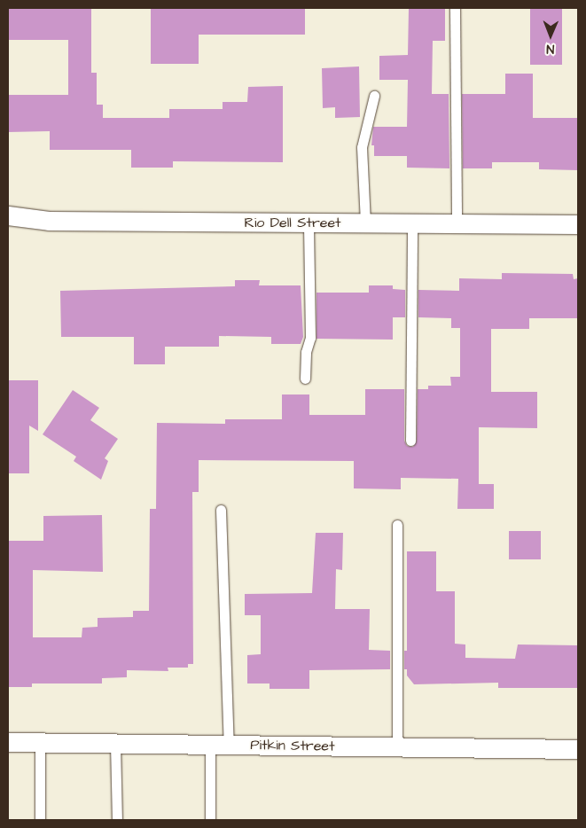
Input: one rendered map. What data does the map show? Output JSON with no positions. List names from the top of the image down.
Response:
{
  "streets": {
    "street": ["Rio Dell Street", "Pitkin Street"]
  },
  "north": "bottom"
}
